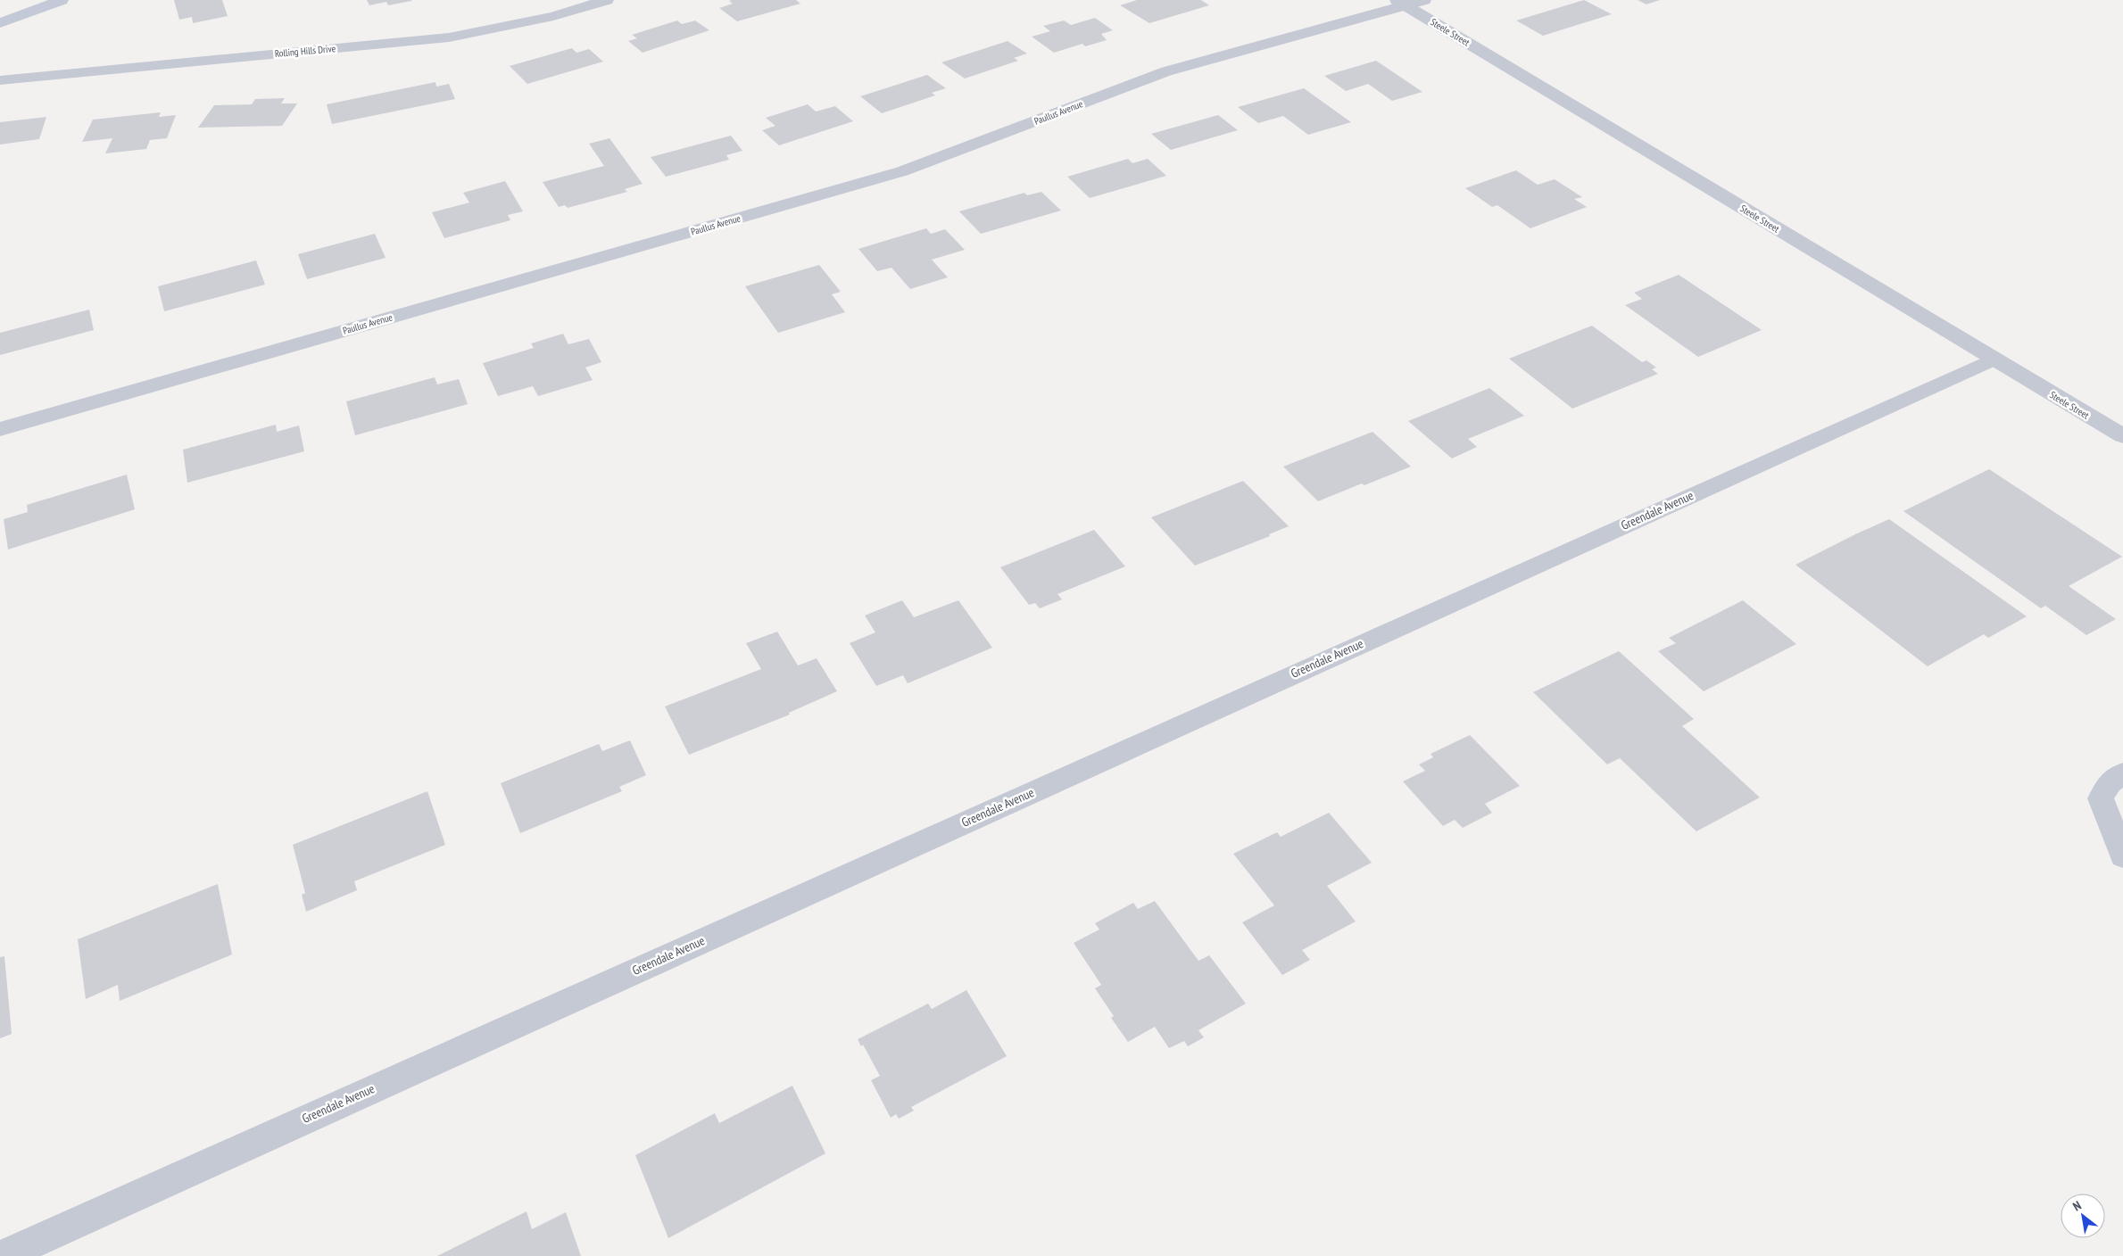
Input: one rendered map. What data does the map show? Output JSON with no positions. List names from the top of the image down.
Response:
{
  "streets": {
    "street": [
      "Steele Street",
      "Rolling Hills Drive",
      "Paullus Avenue",
      "Greendale Avenue"
    ]
  },
  "crossings": [
    ["Steele Street", "Paullus Avenue"],
    ["Steele Street", "Greendale Avenue"]
  ],
  "north": "top left"
}
